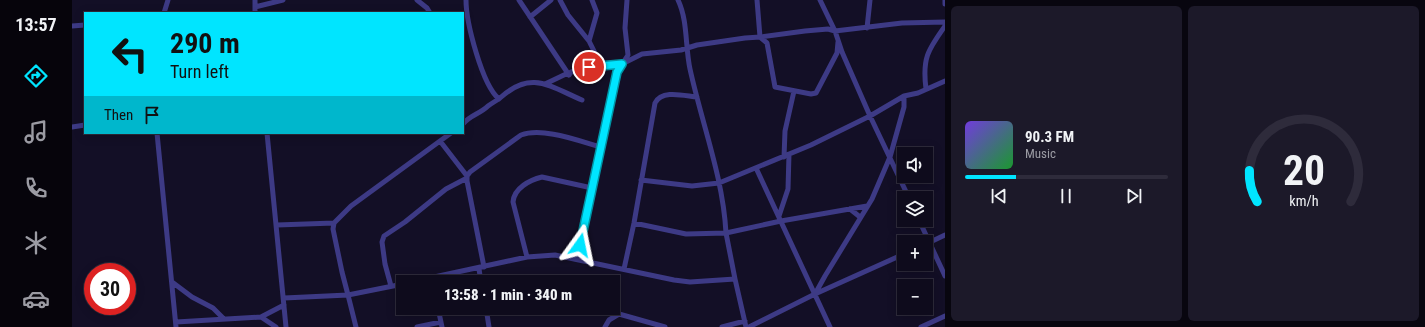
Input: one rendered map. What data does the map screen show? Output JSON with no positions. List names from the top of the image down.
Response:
{
  "page": {
    "tabs": "13:57",
    "turn": ["290 m", "Turn left"],
    "then": "Then",
    "song": ["90.3 FM", "Music"],
    "map_buttons": ["+", "−"],
    "limit": "30",
    "trip": "13:58 · 1 min · 340 m",
    "gauge": ["20", "km/h"]
  }
}
